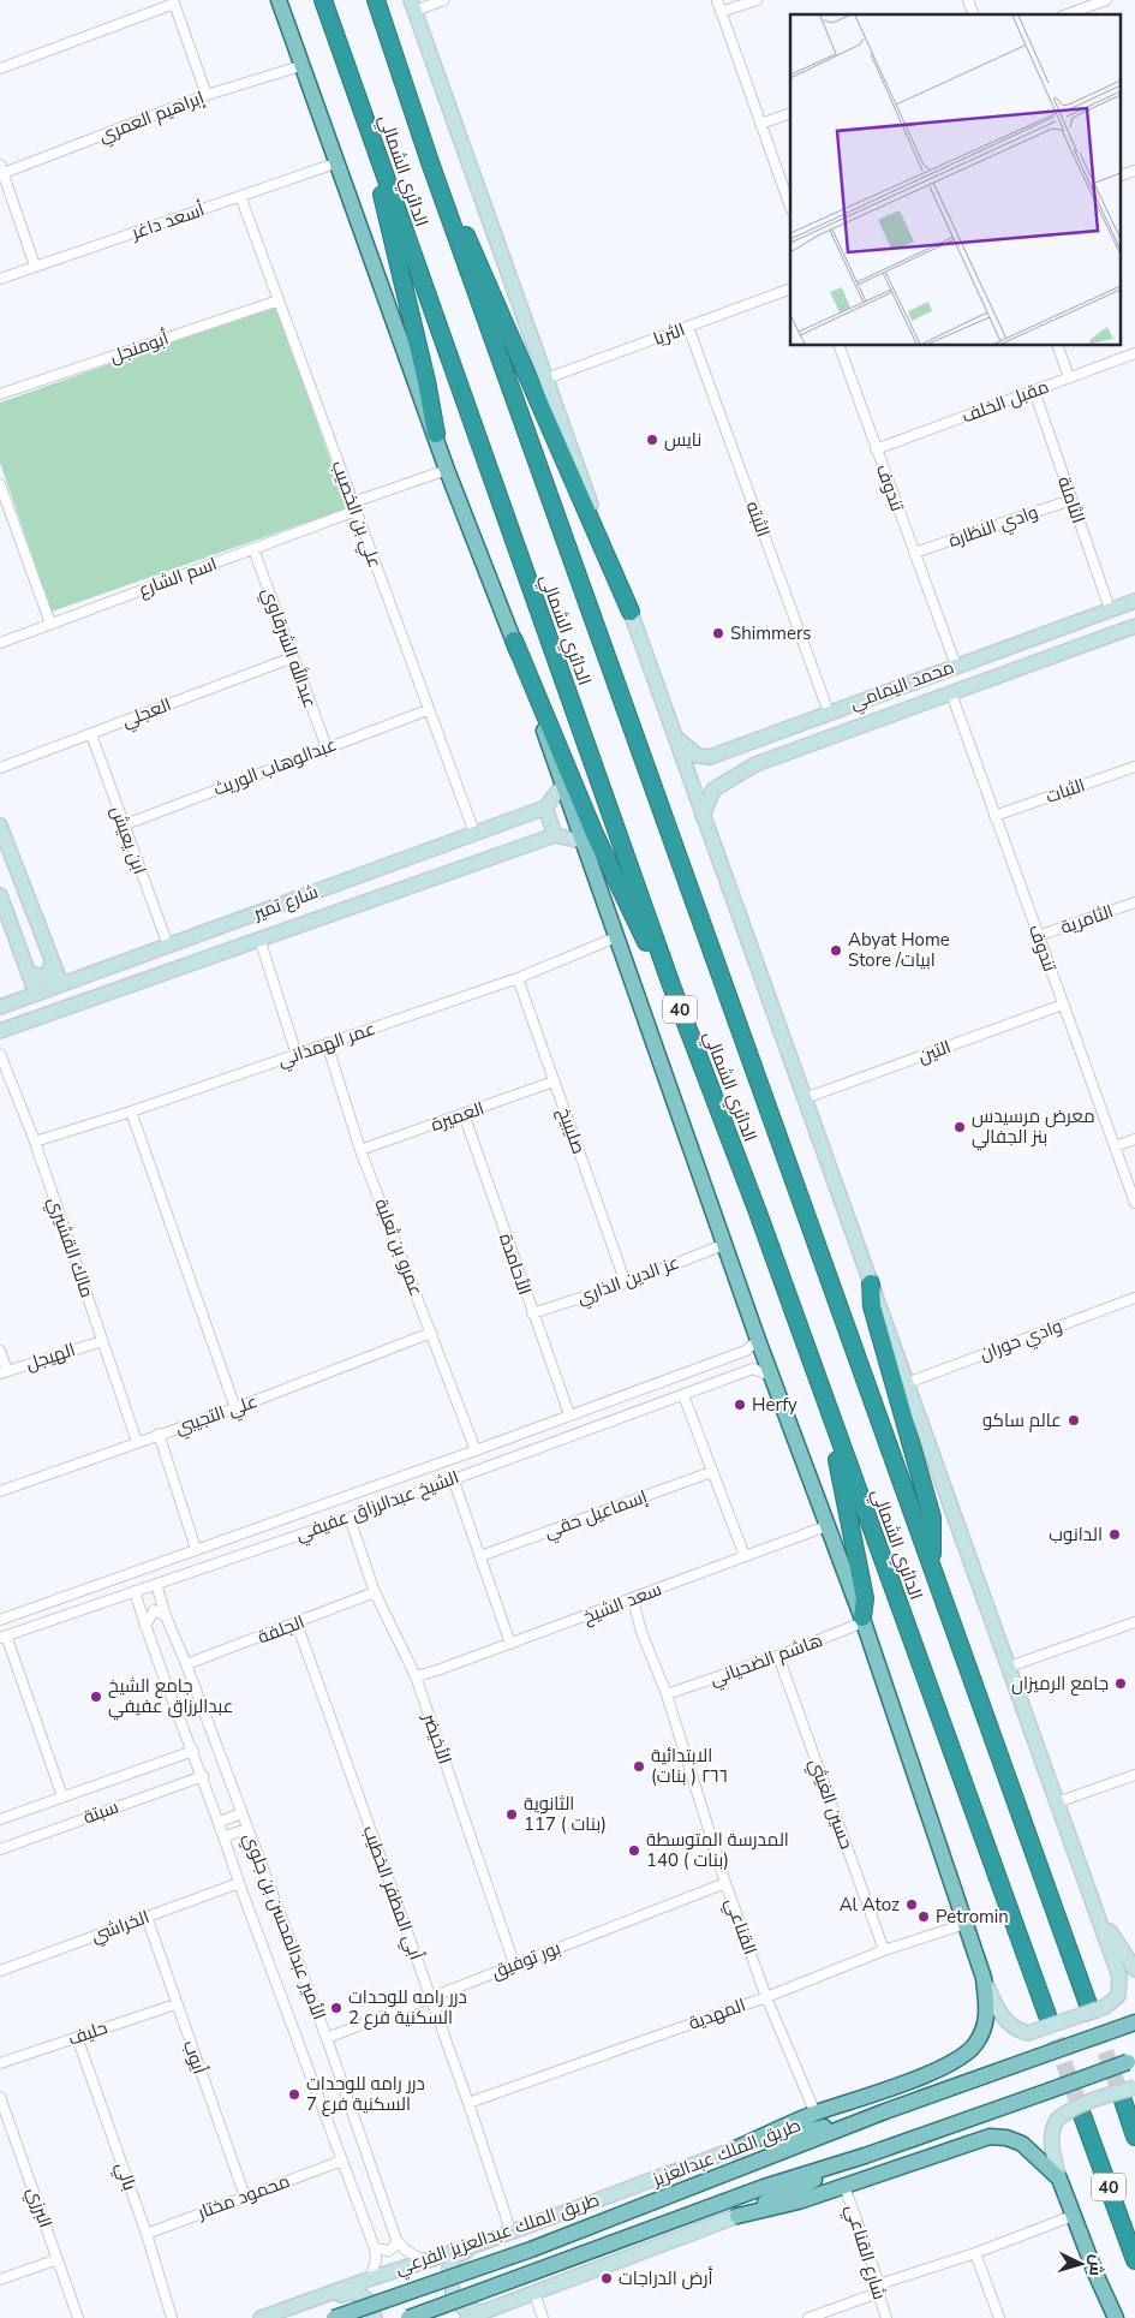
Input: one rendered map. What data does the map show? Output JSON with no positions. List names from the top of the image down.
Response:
{
  "streets": {
    "highway": ["الدائري الشمالي", "40"],
    "main road": ["طريق الملك عبدالعزيز"],
    "street": [
      "إبراهيم العمري",
      "أسعد داغر",
      "الثريا",
      "أبومنجل",
      "مقبل الخلف",
      "تندوف",
      "الثاملة",
      "علي بن الخصيب",
      "الثبته",
      "وادي النظارة",
      "اسم الشارع",
      "عبدالله الشرقاوي",
      "محمد اليمامي",
      "العجلي",
      "عبدالوهاب الوريث",
      "الثبات",
      "ابن يعيش",
      "شارع تمير",
      "الثامرية",
      "عمر الهمذاني",
      "التين",
      "العميرة",
      "صليبيخ",
      "مالك القشيري",
      "عمرو بن ثعلبة",
      "الأحامدة",
      "عز الدين الذاري",
      "وادي حوران",
      "الهيجل",
      "علي التجيبي",
      "الشيخ عبدالرزاق عفيفي",
      "إسماعيل حقي",
      "سعد الشيخ",
      "الجلفة",
      "هاشم الضحياني",
      "الأخيضر",
      "حسين الغيثي",
      "سبتة",
      "أبي المظفر الخطيب",
      "الخراشي",
      "الأمير عبدالمحسن بن جلوي",
      "القناعي",
      "بور توفيق",
      "المهدية",
      "حليف",
      "أيوب",
      "بالي",
      "محمود مختار",
      "البرزي",
      "طريق الملك عبدالعزيز الفرعي",
      "شارع القناعي"
    ]
  },
  "crossings": [
    ["أسعد داغر", "علي بن الخصيب"],
    ["الثريا", "الثبته"],
    ["أبومنجل", "علي بن الخصيب"],
    ["مقبل الخلف", "تندوف"],
    ["مقبل الخلف", "الثاملة"],
    ["تندوف", "وادي النظارة"],
    ["تندوف", "محمد اليمامي"],
    ["تندوف", "الثبات"],
    ["تندوف", "الثامرية"],
    ["تندوف", "التين"],
    ["الثاملة", "وادي النظارة"],
    ["الثاملة", "محمد اليمامي"],
    ["علي بن الخصيب", "اسم الشارع"],
    ["علي بن الخصيب", "عبدالوهاب الوريث"],
    ["علي بن الخصيب", "شارع تمير"],
    ["الثبته", "محمد اليمامي"],
    ["اسم الشارع", "عبدالله الشرقاوي"],
    ["عبدالله الشرقاوي", "العجلي"],
    ["عبدالله الشرقاوي", "عبدالوهاب الوريث"],
    ["العجلي", "ابن يعيش"],
    ["عبدالوهاب الوريث", "ابن يعيش"],
    ["ابن يعيش", "شارع تمير"],
    ["عمر الهمذاني", "صليبيخ"],
    ["عمر الهمذاني", "مالك القشيري"],
    ["عمر الهمذاني", "عمرو بن ثعلبة"],
    ["العميرة", "صليبيخ"],
    ["العميرة", "عمرو بن ثعلبة"],
    ["العميرة", "الأحامدة"],
    ["صليبيخ", "عز الدين الذاري"],
    ["مالك القشيري", "الهيجل"],
    ["مالك القشيري", "علي التجيبي"],
    ["عمرو بن ثعلبة", "علي التجيبي"],
    ["عمرو بن ثعلبة", "الشيخ عبدالرزاق عفيفي"],
    ["الأحامدة", "عز الدين الذاري"],
    ["الأحامدة", "الشيخ عبدالرزاق عفيفي"],
    ["الشيخ عبدالرزاق عفيفي", "الأخيضر"],
    ["الشيخ عبدالرزاق عفيفي", "الأمير عبدالمحسن بن جلوي"],
    ["سعد الشيخ", "الأخيضر"],
    ["سعد الشيخ", "القناعي"],
    ["الجلفة", "الأخيضر"],
    ["الجلفة", "أبي المظفر الخطيب"],
    ["الجلفة", "الأمير عبدالمحسن بن جلوي"],
    ["هاشم الضحياني", "حسين الغيثي"],
    ["هاشم الضحياني", "القناعي"],
    ["الأخيضر", "بور توفيق"],
    ["حسين الغيثي", "المهدية"],
    ["سبتة", "الأمير عبدالمحسن بن جلوي"],
    ["أبي المظفر الخطيب", "بور توفيق"],
    ["أبي المظفر الخطيب", "المهدية"],
    ["أبي المظفر الخطيب", "طريق الملك عبدالعزيز الفرعي"],
    ["الخراشي", "الأمير عبدالمحسن بن جلوي"],
    ["الخراشي", "أيوب"],
    ["الأمير عبدالمحسن بن جلوي", "بور توفيق"],
    ["الأمير عبدالمحسن بن جلوي", "محمود مختار"],
    ["الأمير عبدالمحسن بن جلوي", "طريق الملك عبدالعزيز الفرعي"],
    ["القناعي", "بور توفيق"],
    ["القناعي", "المهدية"],
    ["حليف", "أيوب"],
    ["حليف", "بالي"],
    ["أيوب", "محمود مختار"],
    ["بالي", "محمود مختار"]
  ],
  "places": [
    "نايس",
    "Shimmers",
    "Abyat Home Store /ابيات",
    "معرض مرسيدس بنز الجفالي",
    "Herfy",
    "عالم ساكو",
    "الدانوب",
    "جامع الرميزان",
    "جامع الشيخ عبدالرزاق عفيفي",
    "الابتدائية ٢٦٦ ( بنات)",
    "الثانوية 117 ( بنات)",
    "المدرسة المتوسطة 140 ( بنات)",
    "Al Atoz",
    "Petromin",
    "درر رامه للوحدات السكنية فرع 2",
    "درر رامه للوحدات السكنية فرع 7",
    "أرض الدراجات"
  ],
  "north": "right"
}
